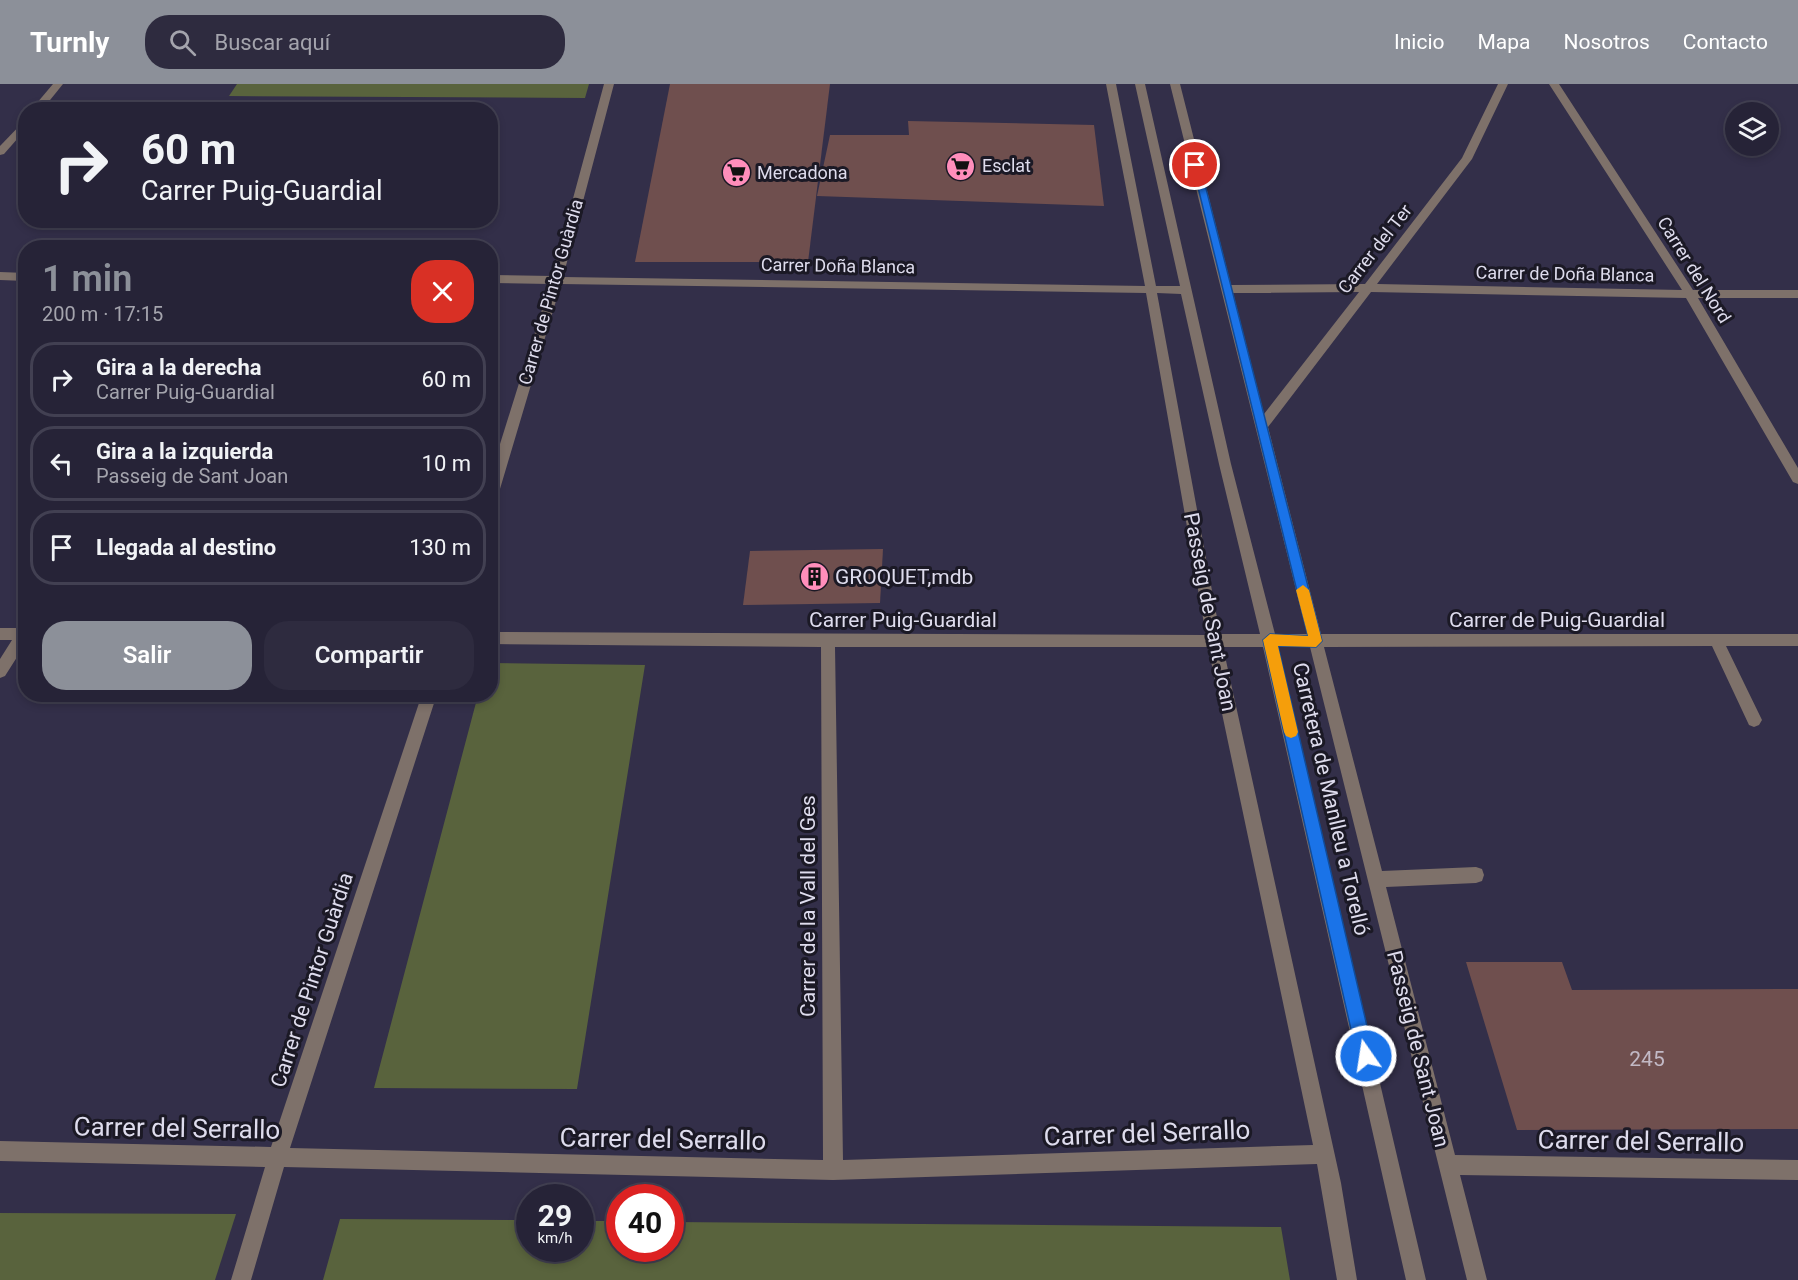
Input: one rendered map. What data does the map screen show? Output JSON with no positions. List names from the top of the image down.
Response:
{
  "streets": {
    "street": [
      "Carrer del Ter",
      "Carrer Doña Blanca",
      "Carrer del Nord",
      "Carrer de Doña Blanca",
      "Carrer de Pintor Guàrdia",
      "Passeig de Sant Joan",
      "Carrer Puig-Guardial",
      "Carrer de Puig-Guardial",
      "Carretera de Manlleu a Torelló",
      "Carrer de la Vall del Ges",
      "Carrer del Serrallo"
    ]
  },
  "crossings": [
    ["Carrer del Ter", "Carrer de Doña Blanca"],
    ["Carrer del Ter", "Passeig de Sant Joan"],
    ["Carrer Doña Blanca", "Carrer de Pintor Guàrdia"],
    ["Carrer Doña Blanca", "Passeig de Sant Joan"],
    ["Carrer Doña Blanca", "Carretera de Manlleu a Torelló"],
    ["Carrer del Nord", "Carrer de Doña Blanca"],
    ["Carrer de Pintor Guàrdia", "Carrer del Serrallo"],
    ["Passeig de Sant Joan", "Carrer Puig-Guardial"],
    ["Passeig de Sant Joan", "Carrer de Puig-Guardial"],
    ["Passeig de Sant Joan", "Carrer del Serrallo"],
    ["Carrer Puig-Guardial", "Carrer de Puig-Guardial"],
    ["Carrer Puig-Guardial", "Carretera de Manlleu a Torelló"],
    ["Carrer Puig-Guardial", "Carrer de la Vall del Ges"],
    ["Carrer de la Vall del Ges", "Carrer del Serrallo"]
  ],
  "places": {
    "supermarket": ["Esclat", "Mercadona"],
    "building": ["GROQUET,mdb"]
  },
  "house_numbers": ["245"],
  "page": {
    "header": "Turnly",
    "search": "Buscar aquí",
    "nav": [
      "Inicio",
      "Mapa",
      "Nosotros",
      "Contacto"
    ],
    "turn": ["60 m", "Carrer Puig-Guardial"],
    "heading": ["1 min", "200 m · 17:15"],
    "list": [
      {
        "name": "Gira a la derecha",
        "note": "Carrer Puig-Guardial",
        "value": "60 m"
      },
      {
        "name": "Gira a la izquierda",
        "note": "Passeig de Sant Joan",
        "value": "10 m"
      },
      {
        "name": "Llegada al destino",
        "value": "130 m"
      }
    ],
    "buttons": ["Salir", "Compartir"],
    "speed": "29 km/h",
    "limit": "40"
  }
}
